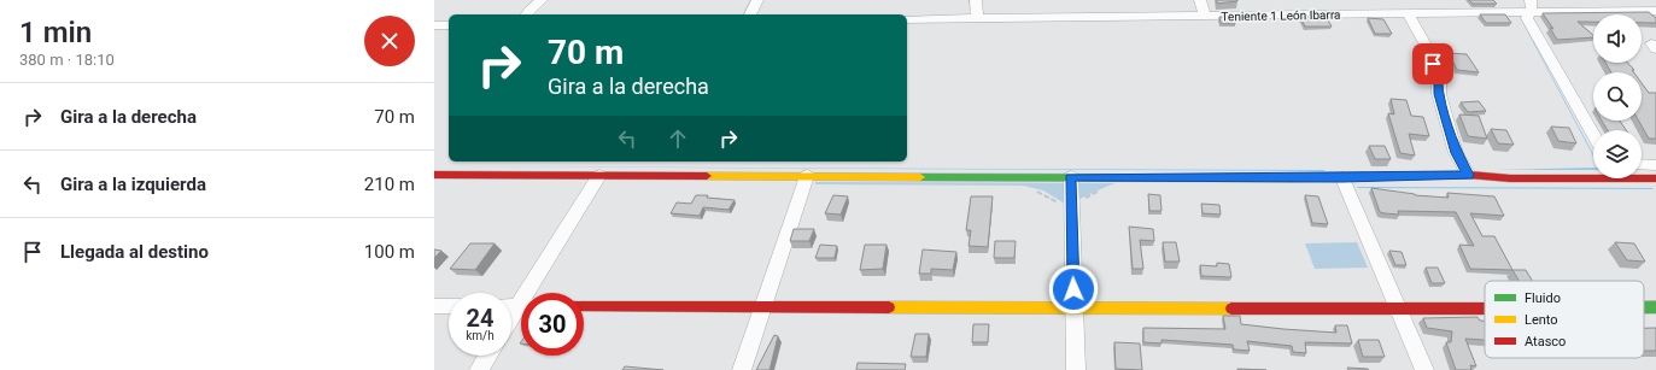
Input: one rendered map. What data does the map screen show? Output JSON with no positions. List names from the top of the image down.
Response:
{
  "streets": {
    "street": ["Teniente 1 León Ibarra"]
  },
  "legend": ["Fluido", "Lento", "Atasco"],
  "page": {
    "heading": ["1 min", "380 m · 18:10"],
    "turn": ["70 m", "Gira a la derecha"],
    "list": [
      {
        "name": "Gira a la derecha",
        "value": "70 m"
      },
      {
        "name": "Gira a la izquierda",
        "value": "210 m"
      },
      {
        "name": "Llegada al destino",
        "value": "100 m"
      }
    ],
    "speed": "24 km/h",
    "limit": "30"
  }
}
